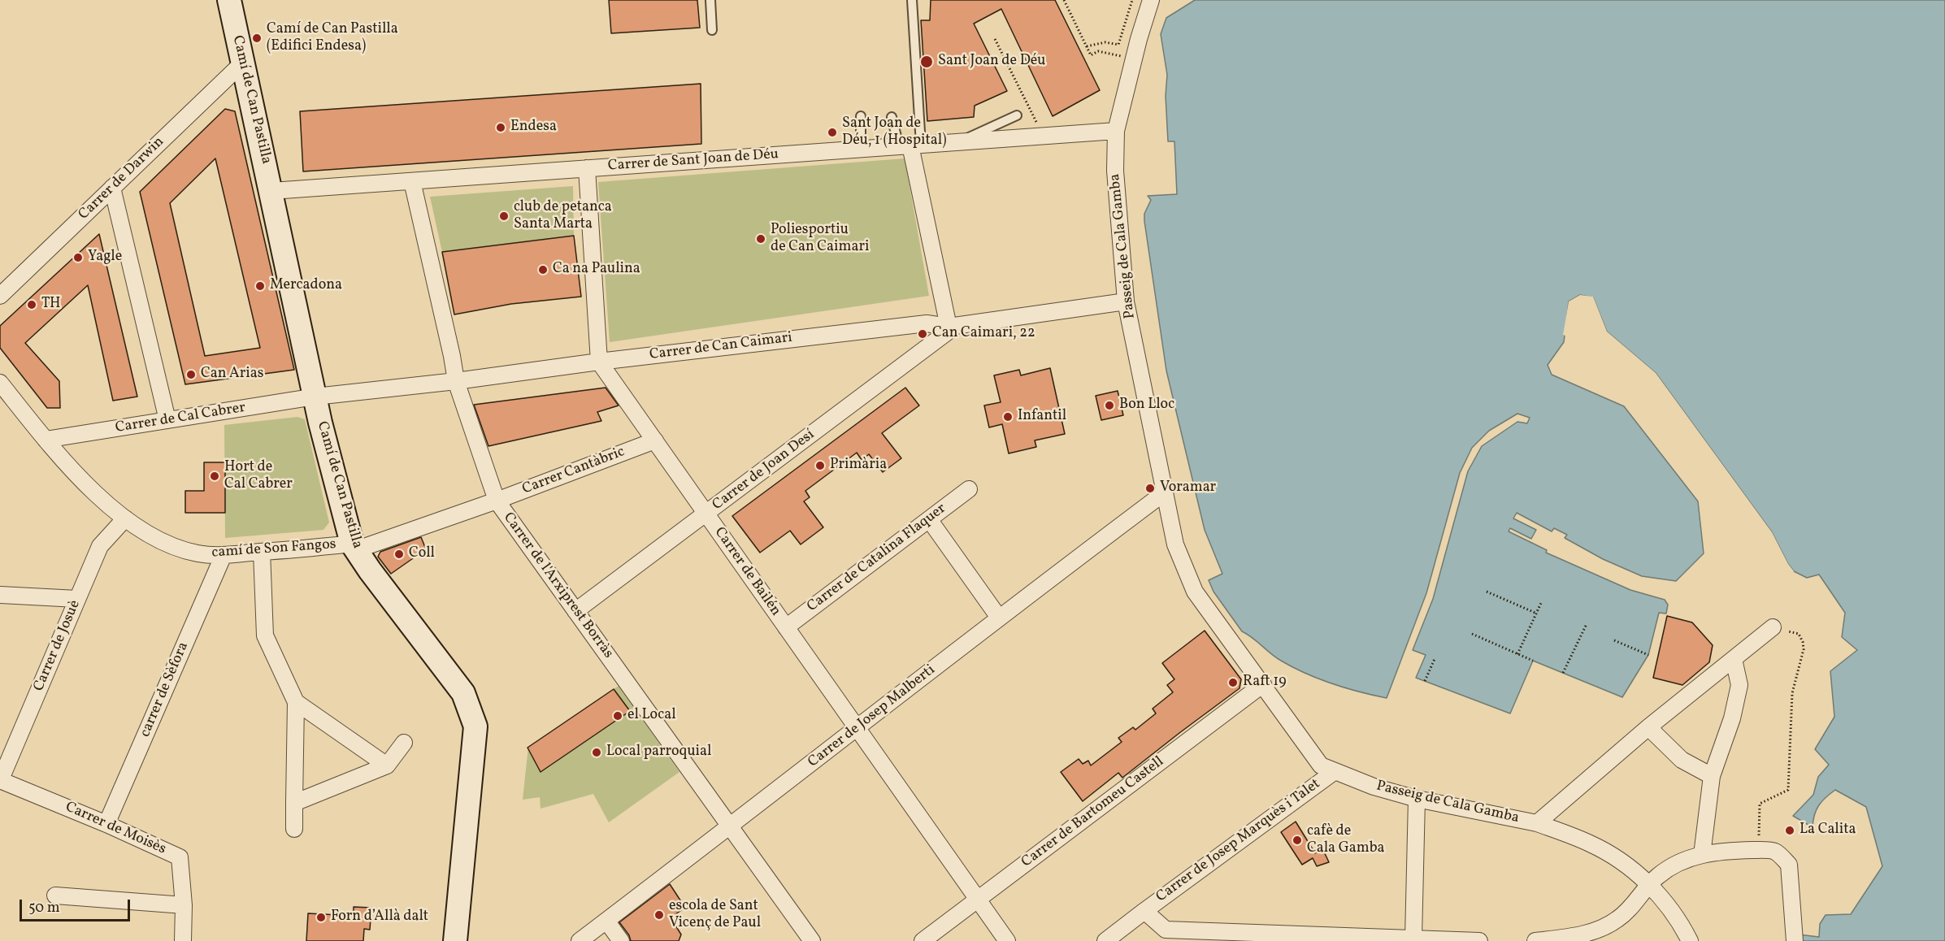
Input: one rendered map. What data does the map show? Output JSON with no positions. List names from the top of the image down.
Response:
{
  "streets": {
    "street": [
      "Camí de Can Pastilla",
      "Carrer de Sant Joan de Déu",
      "Carrer de Darwin",
      "Passeig de Cala Gamba",
      "Carrer de Can Caimari",
      "Carrer de Cal Cabrer",
      "Carrer de Joan Desí",
      "Carrer Cantàbric",
      "camí de Son Fangos",
      "Carrer de Catalina Flaquer",
      "Carrer de Bailén",
      "Carrer de l'Arxiprest Borràs",
      "Carrer de Josuè",
      "carrer de Sèfora",
      "Carrer de Josep Malberti",
      "Carrer de Bartomeu Castell",
      "Carrer de Moisès",
      "Carrer de Josep Marquès i Talet"
    ]
  },
  "crossings": [
    ["Camí de Can Pastilla", "Carrer de Sant Joan de Déu"],
    ["Camí de Can Pastilla", "Carrer de Darwin"],
    ["Camí de Can Pastilla", "Carrer de Can Caimari"],
    ["Camí de Can Pastilla", "Carrer de Cal Cabrer"],
    ["Camí de Can Pastilla", "Carrer Cantàbric"],
    ["Camí de Can Pastilla", "camí de Son Fangos"],
    ["Carrer de Sant Joan de Déu", "Passeig de Cala Gamba"],
    ["Carrer de Sant Joan de Déu", "Carrer de l'Arxiprest Borràs"],
    ["Passeig de Cala Gamba", "Carrer de Can Caimari"],
    ["Passeig de Cala Gamba", "Carrer de Josep Malberti"],
    ["Passeig de Cala Gamba", "Carrer de Bartomeu Castell"],
    ["Passeig de Cala Gamba", "Carrer de Josep Marquès i Talet"],
    ["Carrer de Can Caimari", "Carrer de Cal Cabrer"],
    ["Carrer de Can Caimari", "Carrer de Joan Desí"],
    ["Carrer de Can Caimari", "Carrer de Bailén"],
    ["Carrer de Can Caimari", "Carrer de l'Arxiprest Borràs"],
    ["Carrer de Cal Cabrer", "camí de Son Fangos"],
    ["Carrer de Joan Desí", "Carrer de Bailén"],
    ["Carrer de Joan Desí", "Carrer de l'Arxiprest Borràs"],
    ["Carrer Cantàbric", "camí de Son Fangos"],
    ["Carrer Cantàbric", "Carrer de Bailén"],
    ["Carrer Cantàbric", "Carrer de l'Arxiprest Borràs"],
    ["camí de Son Fangos", "Carrer de Josuè"],
    ["camí de Son Fangos", "carrer de Sèfora"],
    ["Carrer de Catalina Flaquer", "Carrer de Bailén"],
    ["Carrer de Bailén", "Carrer de Josep Malberti"],
    ["Carrer de Bailén", "Carrer de Bartomeu Castell"],
    ["Carrer de l'Arxiprest Borràs", "Carrer de Josep Malberti"],
    ["Carrer de Josuè", "Carrer de Moisès"],
    ["carrer de Sèfora", "Carrer de Moisès"]
  ],
  "places": [
    "Camí de Can Pastilla (Edifici Endesa)",
    "Sant Joan de Déu",
    "Endesa",
    "Sant Joan de Déu, 1 (Hospital)",
    "club de petanca Santa Marta",
    "Poliesportiu de Can Caimari",
    "Yagle",
    "Ca na Paulina",
    "Mercadona",
    "TH",
    "Can Caimari, 22",
    "Can Arias",
    "Bon Lloc",
    "Infantil",
    "Primària",
    "Hort de Cal Cabrer",
    "Voramar",
    "Coll",
    "Raft 19",
    "el Local",
    "Local parroquial",
    "La Calita",
    "cafè de Cala Gamba",
    "escola de Sant Vicenç de Paul",
    "Forn d’Allà dalt"
  ],
  "scale_bar": "50 m"
}
